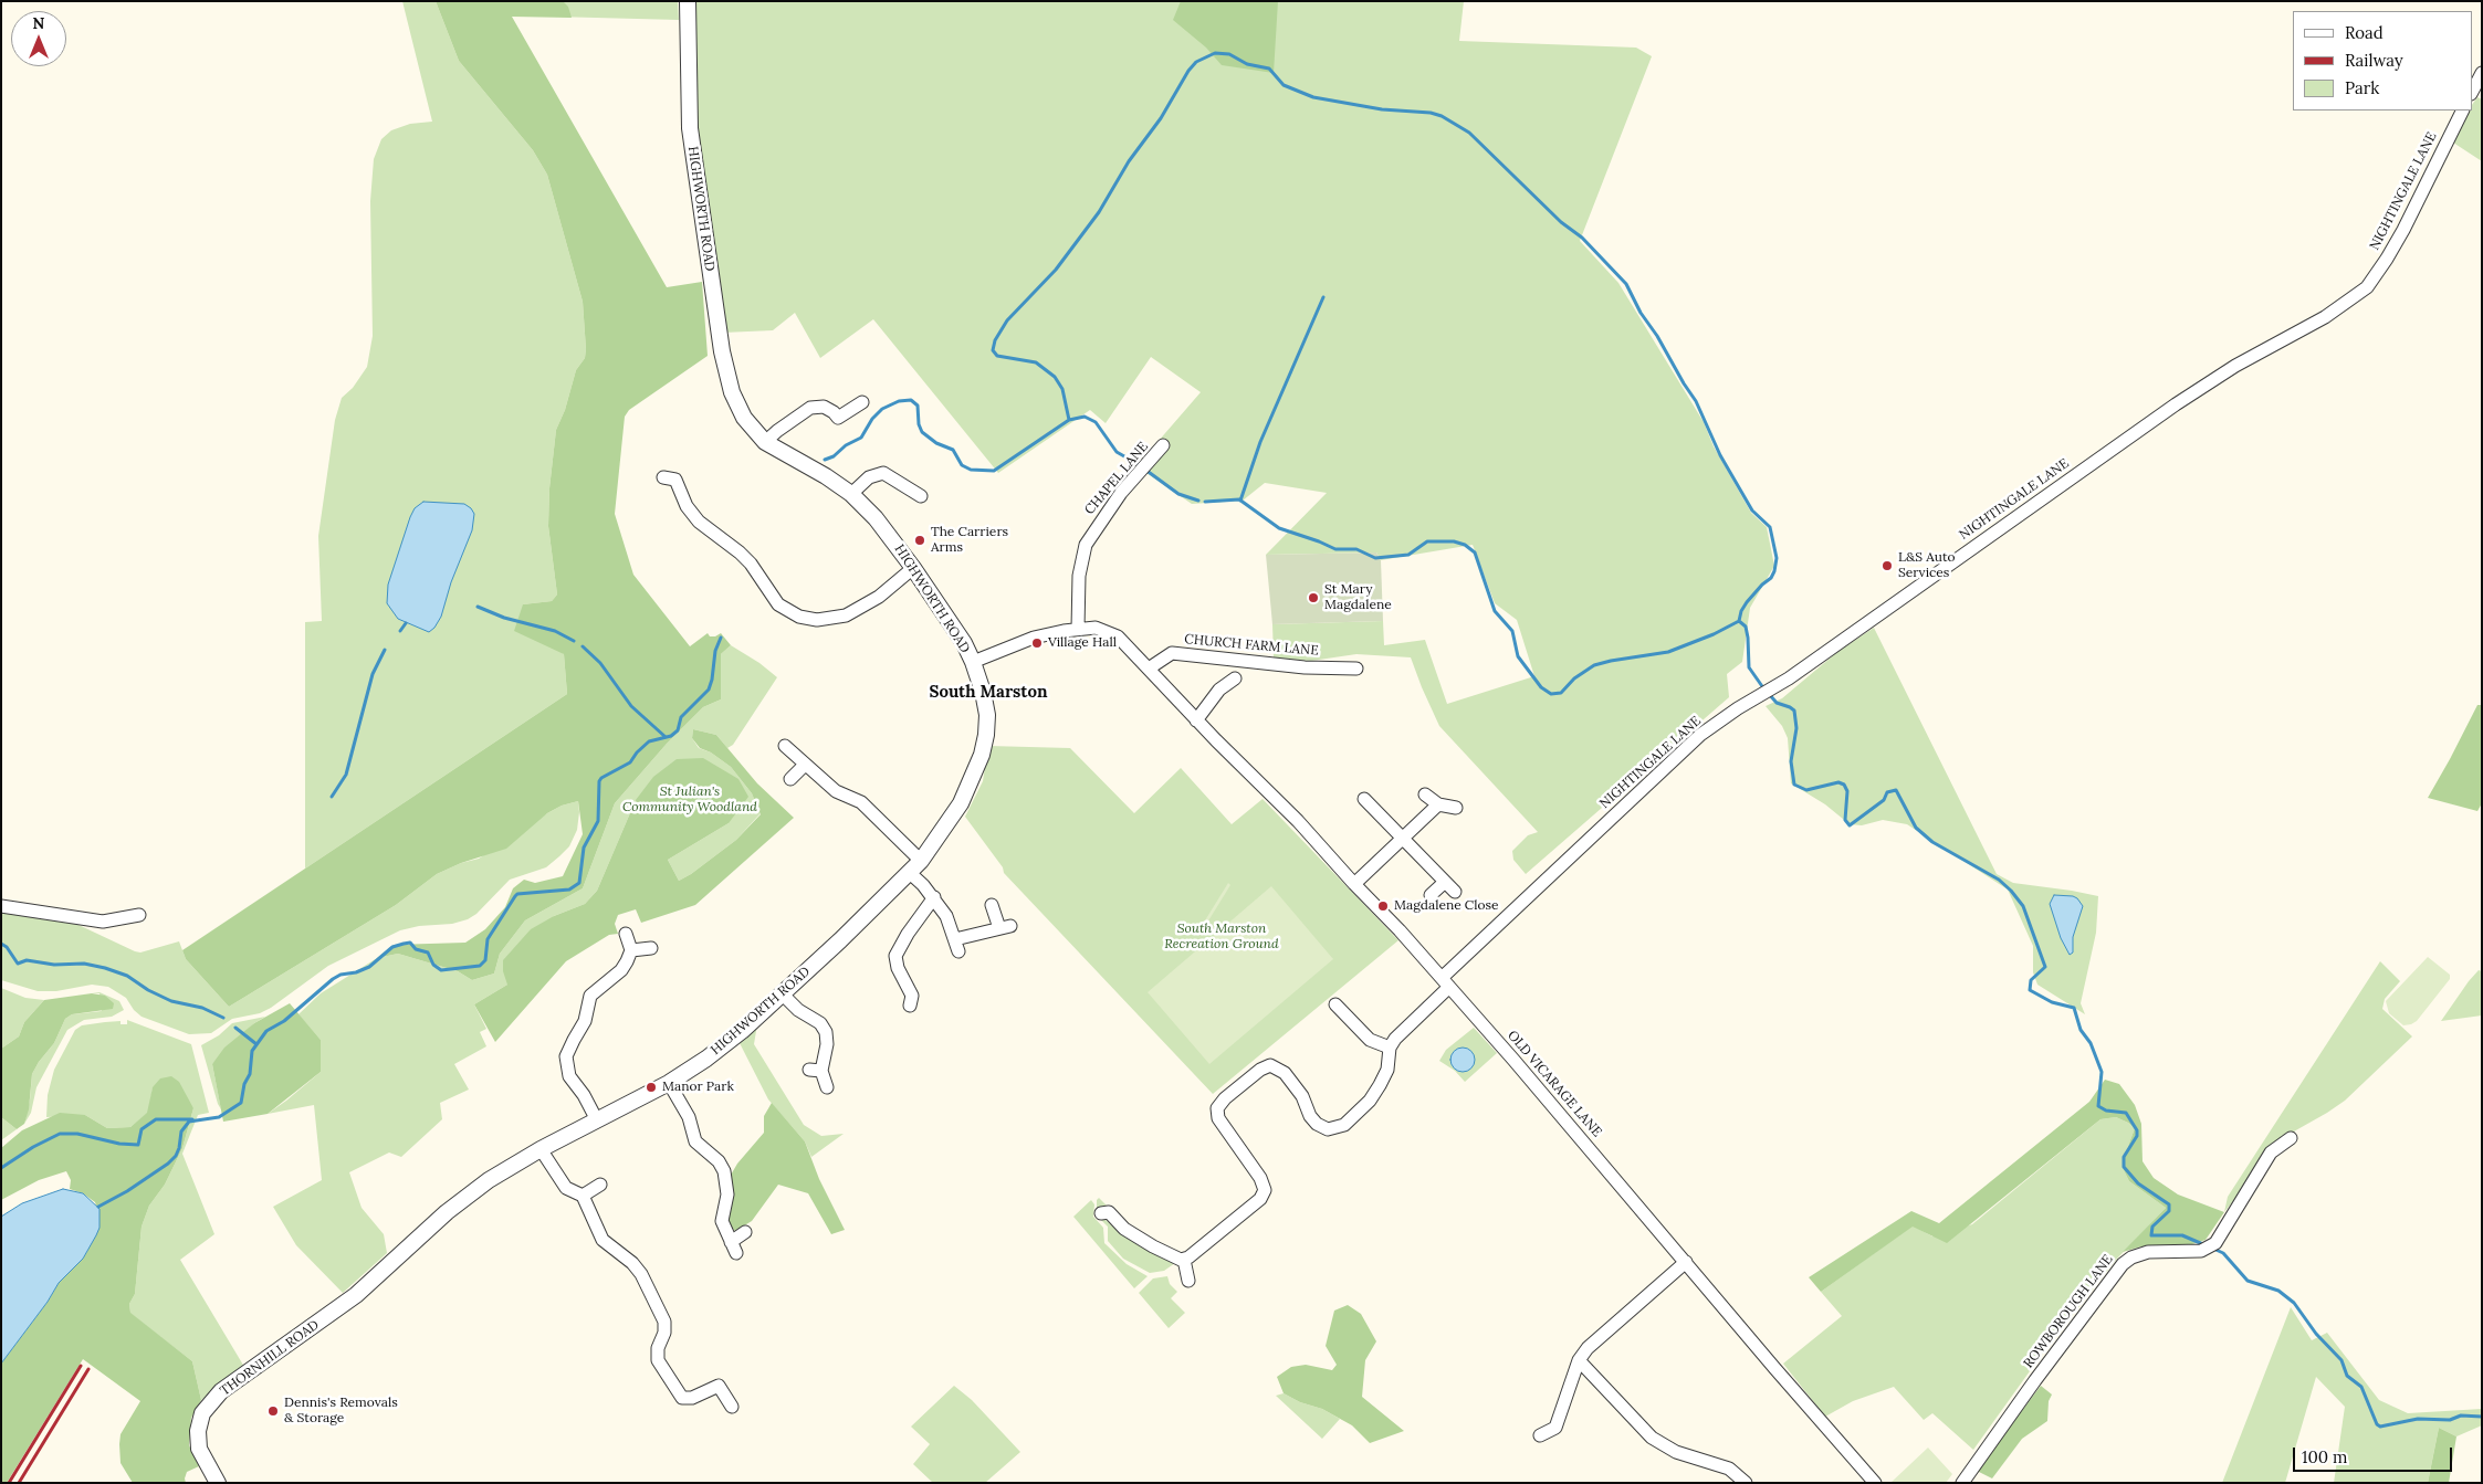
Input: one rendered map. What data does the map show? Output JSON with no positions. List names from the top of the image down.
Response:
{
  "streets": {
    "street": [
      "NIGHTINGALE LANE",
      "HIGHWORTH ROAD",
      "CHAPEL LANE",
      "CHURCH FARM LANE",
      "OLD VICARAGE LANE",
      "ROWBOROUGH LANE",
      "THORNHILL ROAD"
    ]
  },
  "crossings": [
    ["NIGHTINGALE LANE", "OLD VICARAGE LANE"],
    ["HIGHWORTH ROAD", "OLD VICARAGE LANE"],
    ["HIGHWORTH ROAD", "THORNHILL ROAD"],
    ["CHAPEL LANE", "OLD VICARAGE LANE"],
    ["CHURCH FARM LANE", "OLD VICARAGE LANE"]
  ],
  "districts": ["South Marston"],
  "parks": ["St Julian's Community Woodland", "South Marston Recreation Ground"],
  "places": [
    "The Carriers Arms",
    "L&S Auto Services",
    "St Mary Magdalene",
    "Village Hall",
    "Magdalene Close",
    "Manor Park",
    "Dennis's Removals & Storage"
  ],
  "legend": ["Road", "Railway", "Park"],
  "scale_bar": "100 m",
  "north": "top"
}
